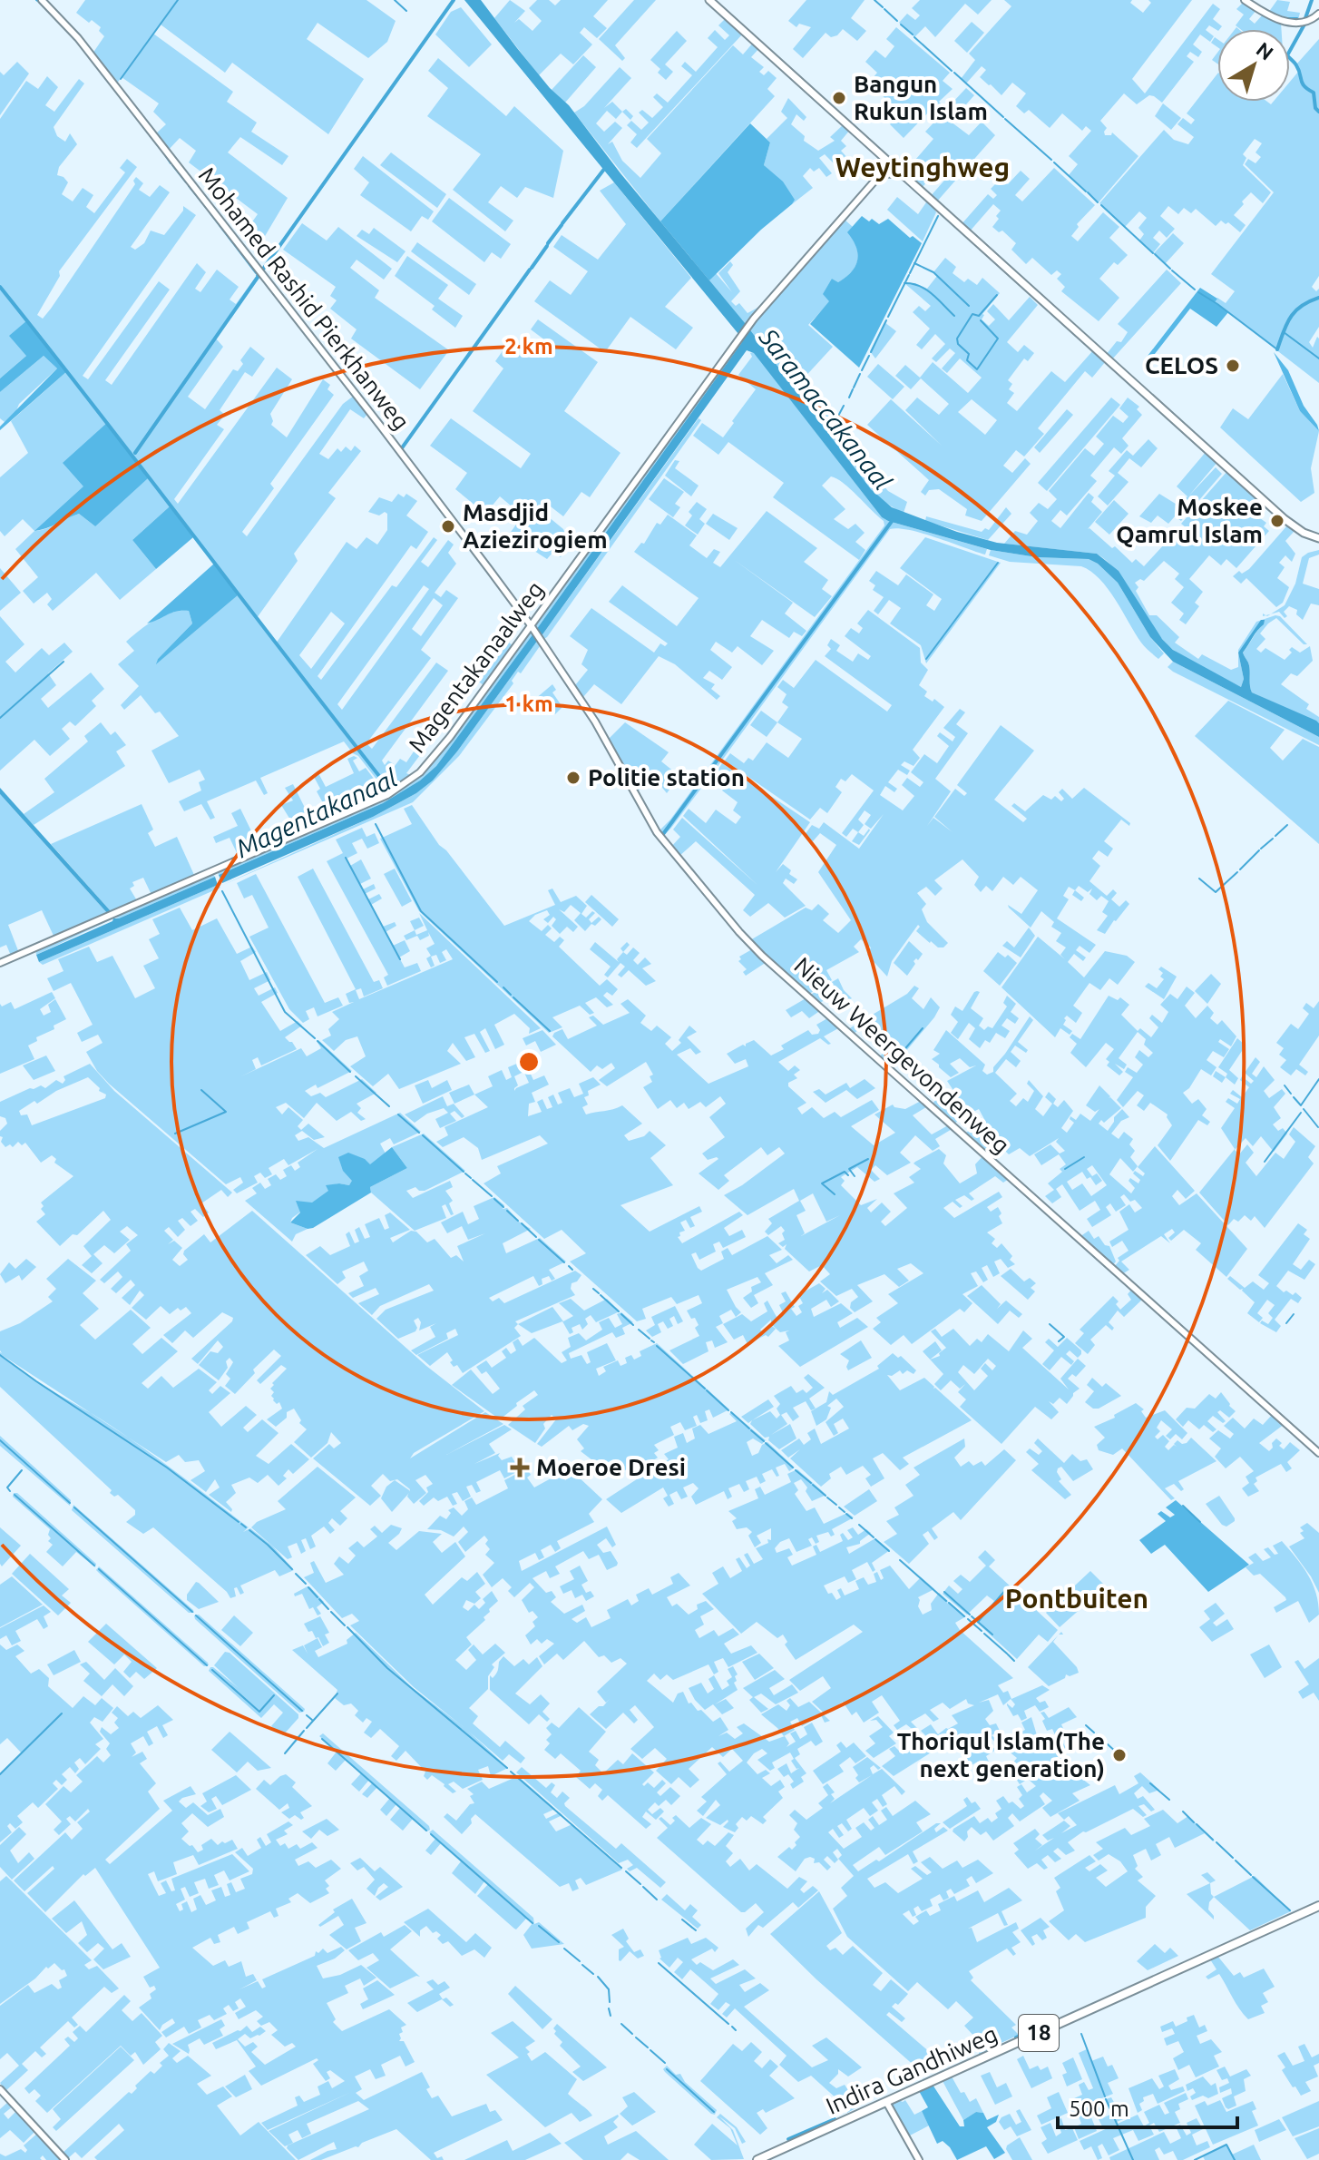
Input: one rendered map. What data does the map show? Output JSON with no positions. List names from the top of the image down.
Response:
{
  "streets": {
    "main road": ["18", "Indira Gandhiweg"],
    "street": ["Mohamed Rashid Pierkhanweg", "Magentakanaalweg", "Nieuw Weergevondenweg"]
  },
  "crossings": [
    ["Mohamed Rashid Pierkhanweg", "Magentakanaalweg"],
    ["Mohamed Rashid Pierkhanweg", "Nieuw Weergevondenweg"],
    ["Magentakanaalweg", "Nieuw Weergevondenweg"]
  ],
  "districts": ["Weytinghweg", "Pontbuiten"],
  "water": ["Saramaccakanaal", "Magentakanaal"],
  "places": {
    "other": [
      "Bangun Rukun Islam",
      "CELOS",
      "Moskee Qamrul Islam",
      "Masdjid Aziezirogiem",
      "Politie station",
      "Thoriqul Islam(The next generation)"
    ],
    "health": ["Moeroe Dresi"]
  },
  "scale_bar": "500 m",
  "north": "top right",
  "rings": ["2 km", "1 km"]
}
